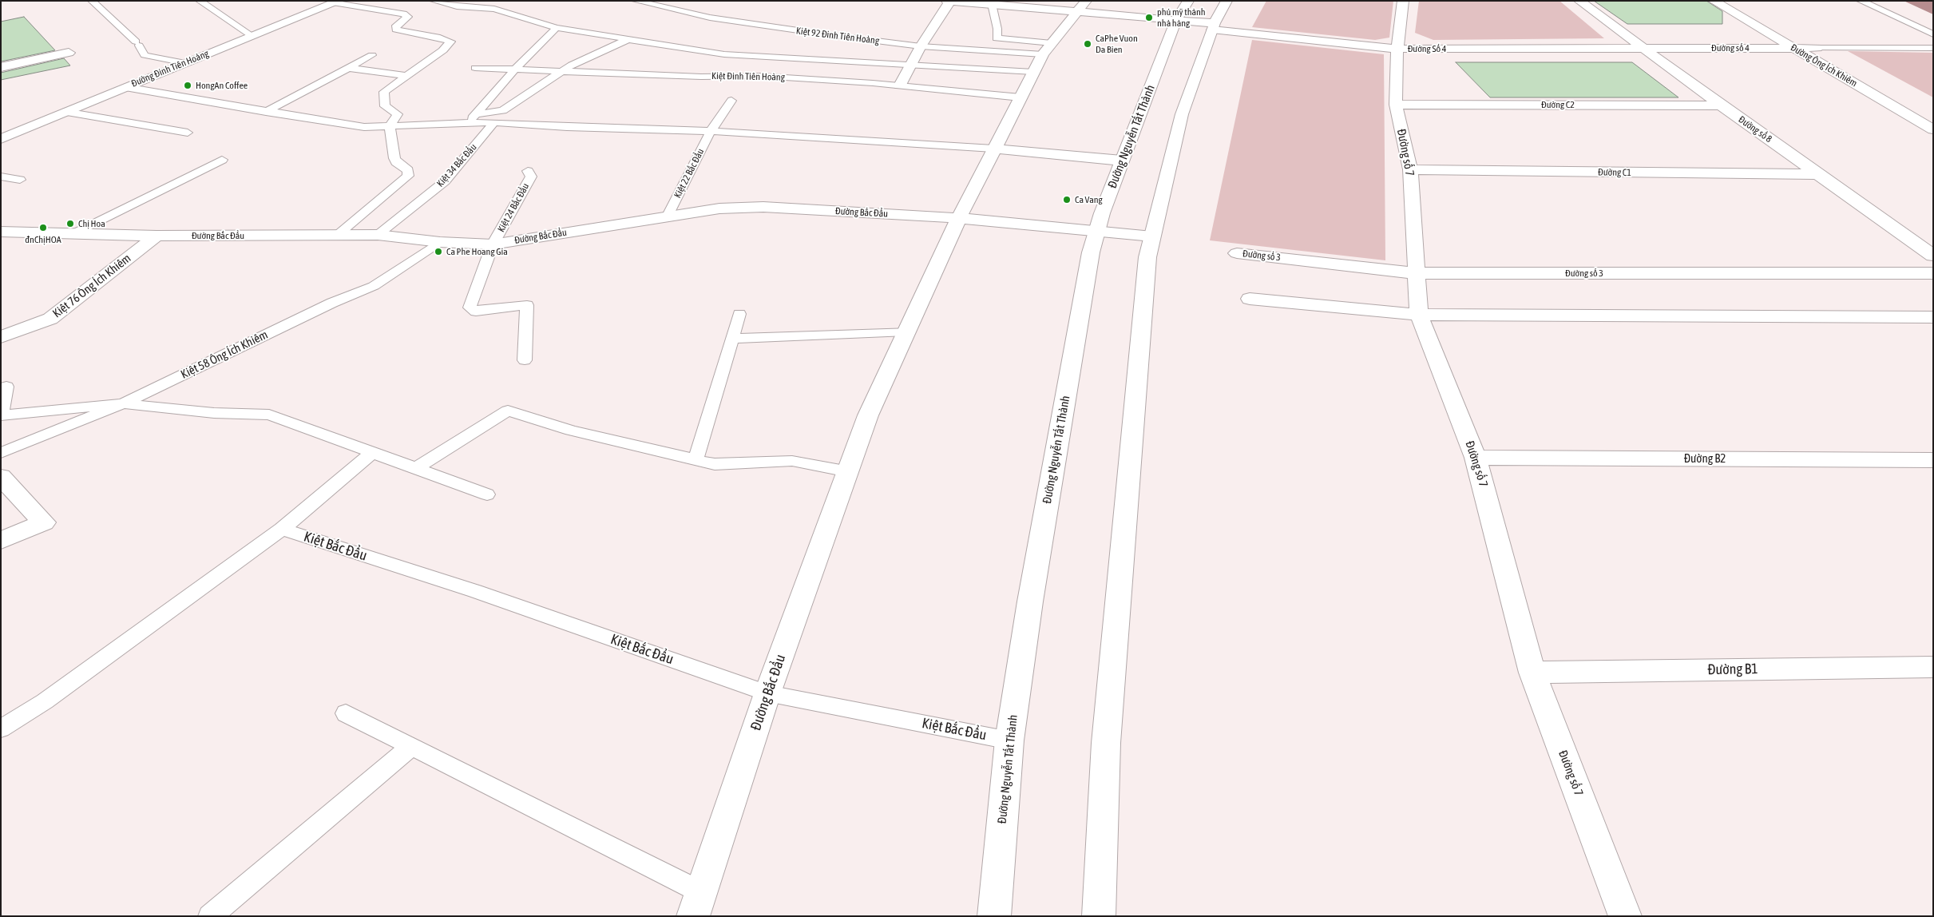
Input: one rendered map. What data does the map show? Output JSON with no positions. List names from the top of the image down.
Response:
{
  "streets": {
    "street": [
      "Đường số 4",
      "Đường Số 4",
      "Đường Ông Ích Khiêm",
      "Đường Đinh Tiên Hoàng",
      "Đường C2",
      "Đường số 8",
      "Đường Nguyễn Tất Thành",
      "Đường số 7",
      "Đường C1",
      "Đường Bắc Đẩu",
      "Đường số 3",
      "Kiệt 76 Ông Ích Khiêm",
      "Đường B2",
      "Đường B1"
    ],
    "lane": [
      "Kiệt 92 Đinh Tiên Hoàng",
      "Kiệt Đinh Tiên Hoàng",
      "Kiệt 34 Bắc Đẩu",
      "Kiệt 22 Bắc Đẩu",
      "Kiệt 24 Bắc Đẩu",
      "Kiệt 58 Ông Ích Khiêm",
      "Kiệt Bắc Đẩu"
    ]
  },
  "crossings": [
    ["Kiệt 92 Đinh Tiên Hoàng", "Đường Bắc Đẩu"],
    ["Đường số 4", "Đường Số 4"],
    ["Đường số 4", "Đường Ông Ích Khiêm"],
    ["Đường số 4", "Đường số 8"],
    ["Đường Số 4", "Đường số 8"],
    ["Đường Số 4", "Đường Nguyễn Tất Thành"],
    ["Đường Số 4", "Đường số 7"],
    ["Đường Số 4", "Đường Bắc Đẩu"],
    ["Kiệt Đinh Tiên Hoàng", "Đường Bắc Đẩu"],
    ["Đường C2", "Đường số 8"],
    ["Đường C2", "Đường số 7"],
    ["Đường số 8", "Đường C1"],
    ["Đường Nguyễn Tất Thành", "Đường Bắc Đẩu"],
    ["Đường Nguyễn Tất Thành", "Kiệt Bắc Đẩu"],
    ["Đường số 7", "Đường C1"],
    ["Đường số 7", "Đường số 3"],
    ["Đường số 7", "Đường B2"],
    ["Đường số 7", "Đường B1"],
    ["Kiệt 34 Bắc Đẩu", "Đường Bắc Đẩu"],
    ["Kiệt 22 Bắc Đẩu", "Đường Bắc Đẩu"],
    ["Kiệt 24 Bắc Đẩu", "Đường Bắc Đẩu"],
    ["Đường Bắc Đẩu", "Kiệt 76 Ông Ích Khiêm"],
    ["Đường Bắc Đẩu", "Kiệt 58 Ông Ích Khiêm"],
    ["Đường Bắc Đẩu", "Kiệt Bắc Đẩu"]
  ],
  "places": [
    "phú mỹ thành nhà hàng",
    "CaPhe Vuon Da Bien",
    "HongAn Coffee",
    "Ca Vang",
    "Chị Hoa",
    "đnChịHOA",
    "Ca Phe Hoang Gia"
  ]
}
